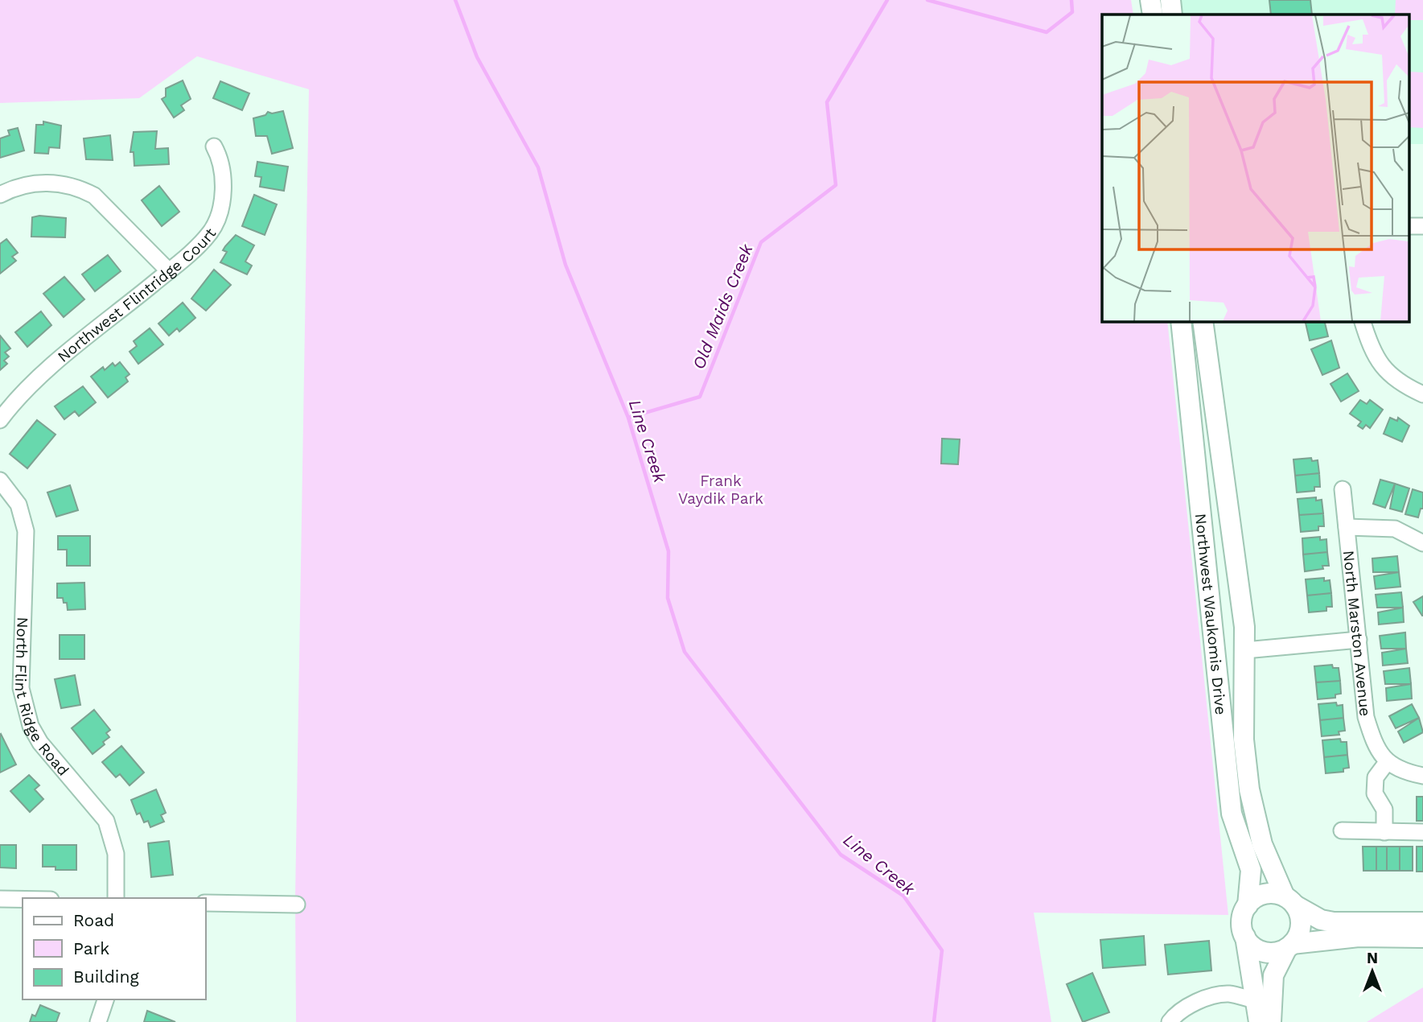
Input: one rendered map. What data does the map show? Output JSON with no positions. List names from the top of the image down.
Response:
{
  "streets": {
    "main road": ["Northwest Waukomis Drive"],
    "street": ["Northwest Flintridge Court", "North Marston Avenue", "North Flint Ridge Road"]
  },
  "water": ["Old Maids Creek", "Line Creek"],
  "parks": ["Frank Vaydik Park"],
  "legend": ["Road", "Park", "Building"],
  "north": "top"
}
